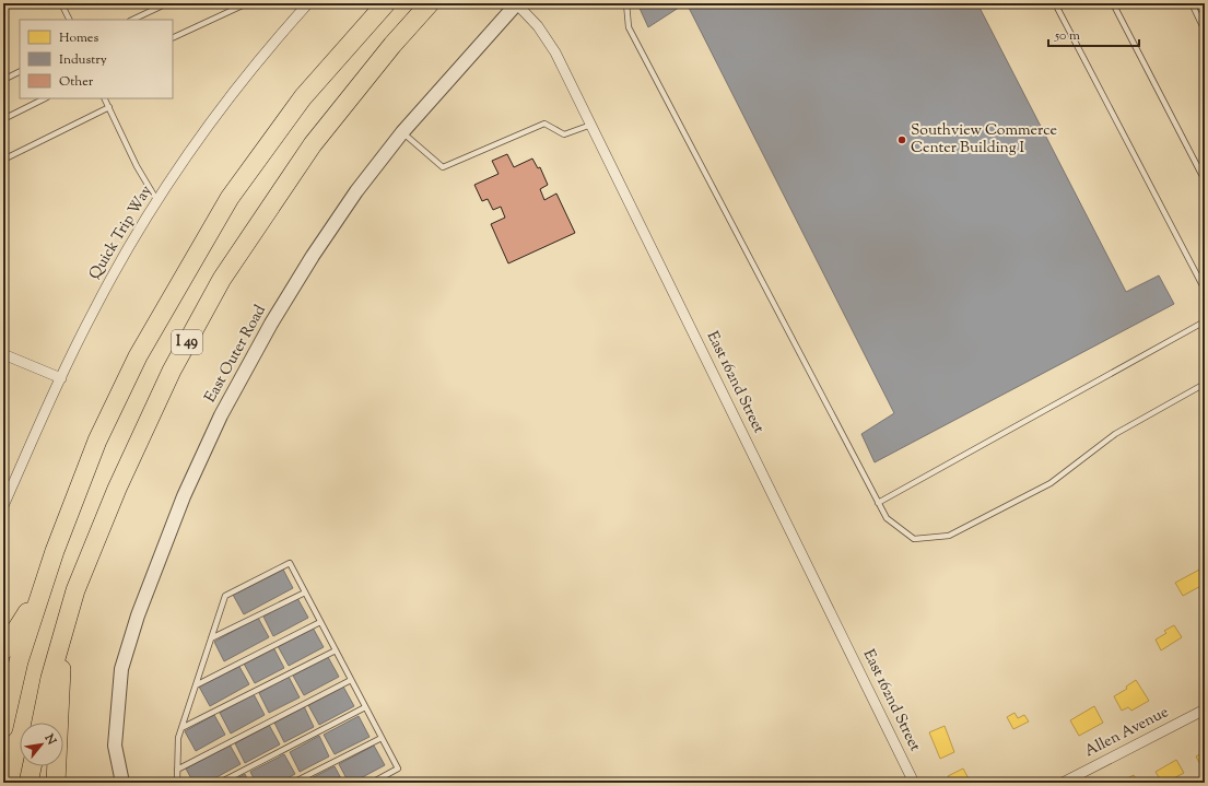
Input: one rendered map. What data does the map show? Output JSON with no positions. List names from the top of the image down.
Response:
{
  "streets": {
    "highway": ["I 49"],
    "street": [
      "Quick Trip Way",
      "East Outer Road",
      "East 162nd Street",
      "Allen Avenue"
    ]
  },
  "crossings": [
    ["East Outer Road", "East 162nd Street"]
  ],
  "places": ["Southview Commerce Center Building I"],
  "legend": ["Homes", "Industry", "Other"],
  "scale_bar": "50 m",
  "north": "top right"
}
